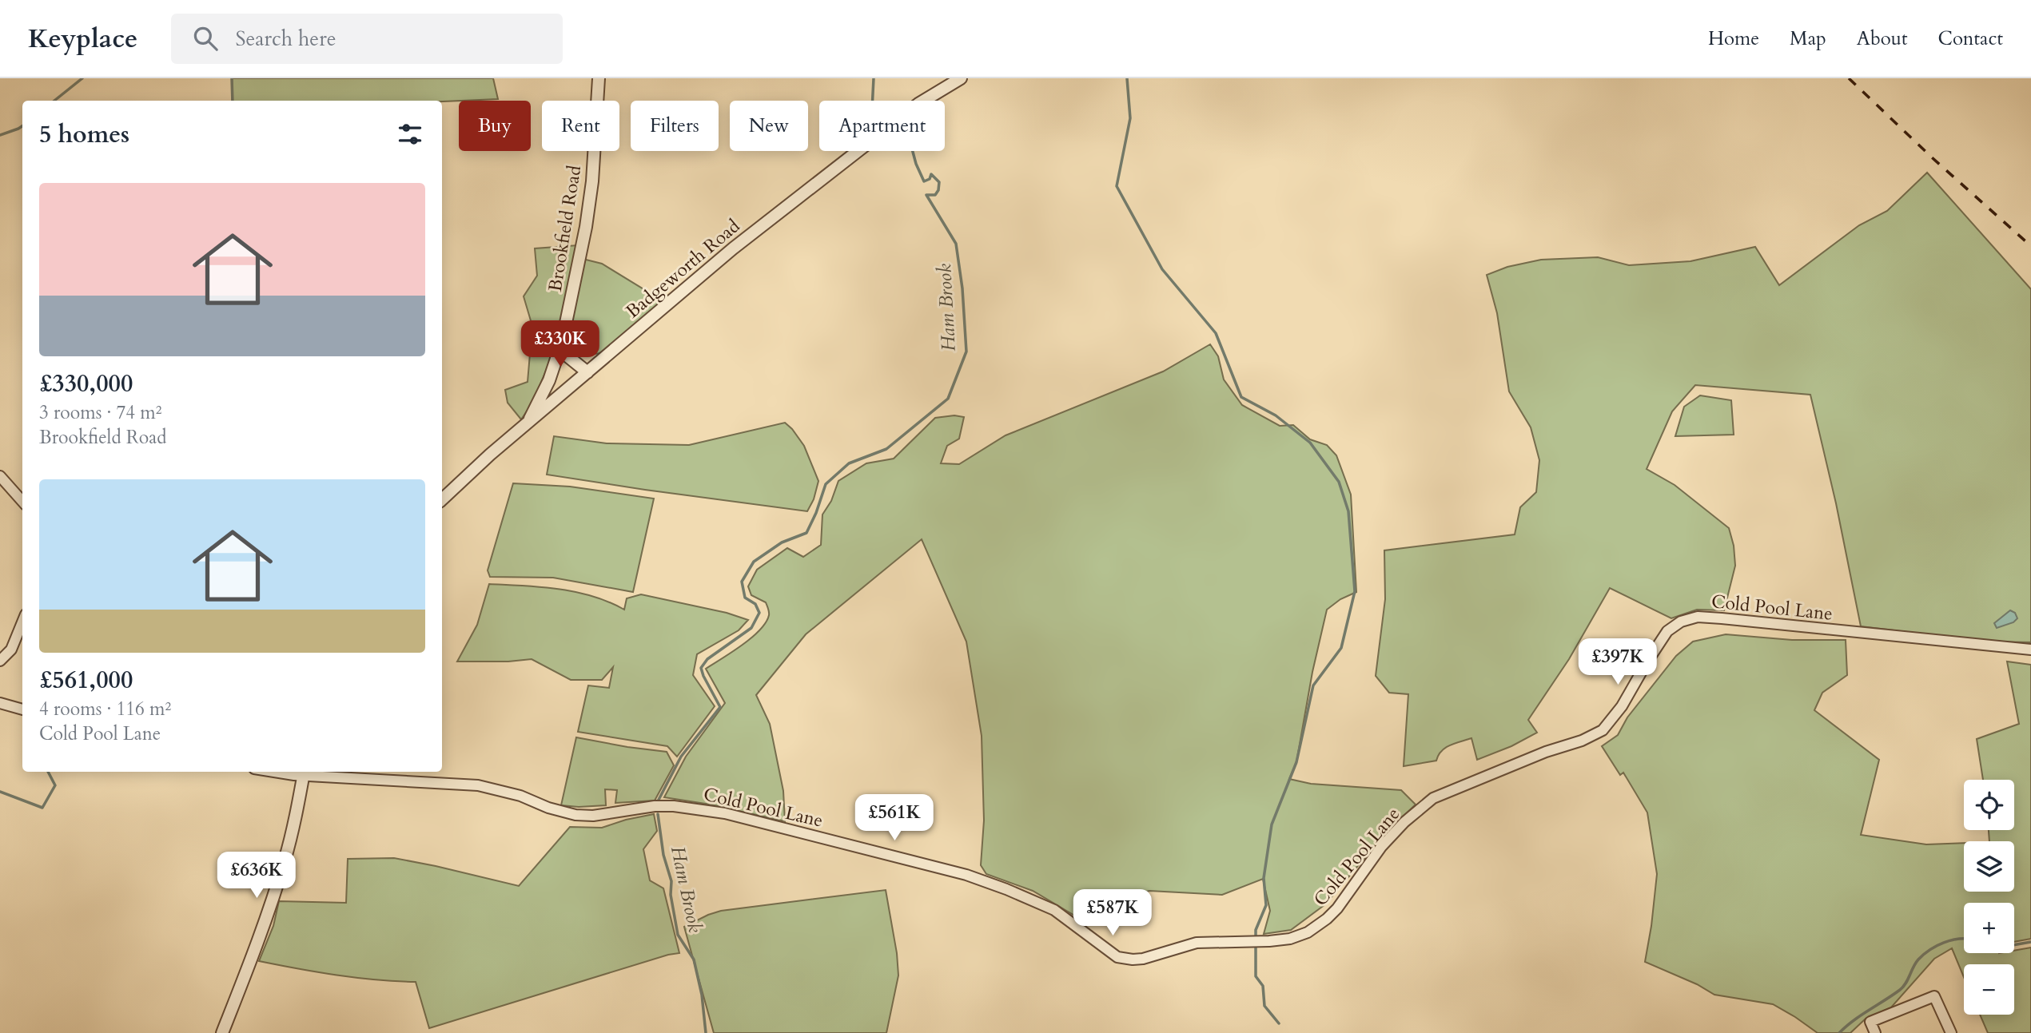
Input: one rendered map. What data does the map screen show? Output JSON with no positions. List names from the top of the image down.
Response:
{
  "streets": {
    "street": ["Brookfield Road", "Badgeworth Road", "Cold Pool Lane"]
  },
  "crossings": [
    ["Brookfield Road", "Badgeworth Road"]
  ],
  "water": ["Ham Brook"],
  "page": {
    "header": "Keyplace",
    "search": "Search here",
    "nav": [
      "Home",
      "Map",
      "About",
      "Contact"
    ],
    "chip": [
      "Buy",
      "Rent",
      "Filters",
      "New",
      "Apartment"
    ],
    "heading": "5 homes",
    "list": [
      {
        "name": "£330,000",
        "note": "3 rooms · 74 m² · Brookfield Road"
      },
      {
        "name": "£561,000",
        "note": "4 rooms · 116 m² · Cold Pool Lane"
      }
    ],
    "price": [
      "£330K",
      "£397K",
      "£561K",
      "£636K",
      "£587K"
    ],
    "map_buttons": ["+", "−"]
  }
}
